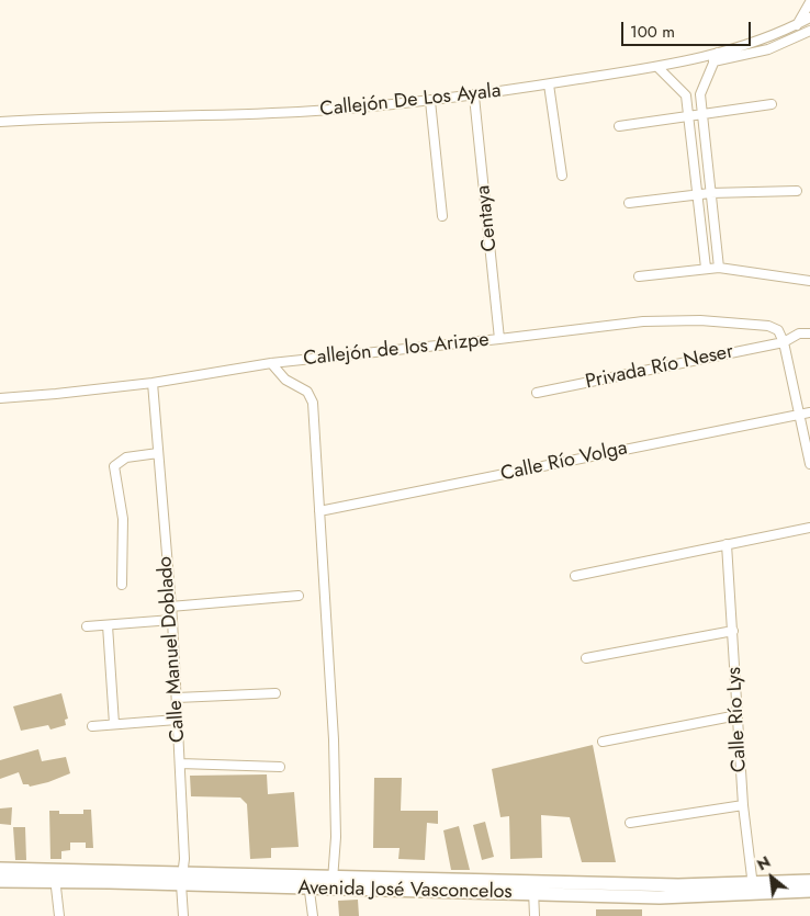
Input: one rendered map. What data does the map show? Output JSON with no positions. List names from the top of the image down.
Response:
{
  "streets": {
    "main road": ["Avenida José Vasconcelos"],
    "street": [
      "Callejón De Los Ayala",
      "Centaya",
      "Callejón de los Arizpe",
      "Privada Río Neser",
      "Calle Río Volga",
      "Calle Manuel Doblado",
      "Calle Río Lys"
    ]
  },
  "crossings": [
    ["Callejón De Los Ayala", "Centaya"],
    ["Centaya", "Callejón de los Arizpe"],
    ["Callejón de los Arizpe", "Privada Río Neser"],
    ["Callejón de los Arizpe", "Calle Manuel Doblado"],
    ["Calle Manuel Doblado", "Avenida José Vasconcelos"],
    ["Calle Río Lys", "Avenida José Vasconcelos"]
  ],
  "scale_bar": "100 m",
  "north": "top left"
}
